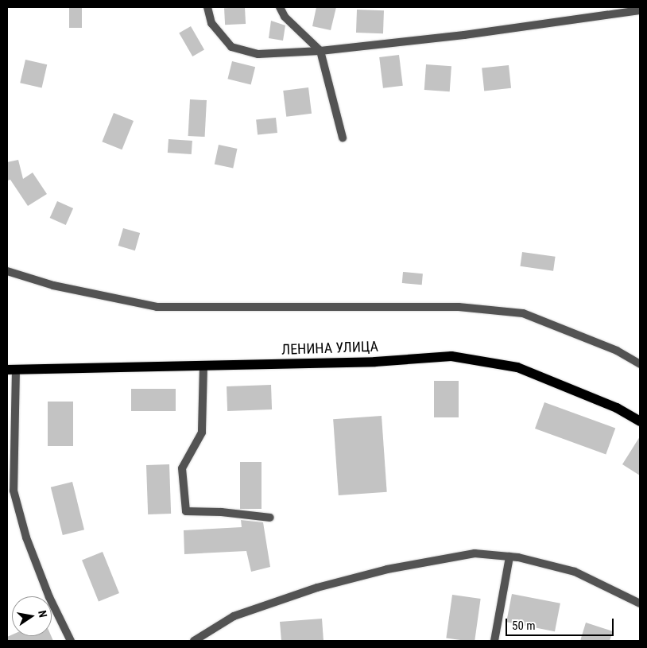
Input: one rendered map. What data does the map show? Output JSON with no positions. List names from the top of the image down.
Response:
{
  "streets": {
    "main road": ["ЛЕНИНА УЛИЦА"]
  },
  "scale_bar": "50 m",
  "north": "right"
}
